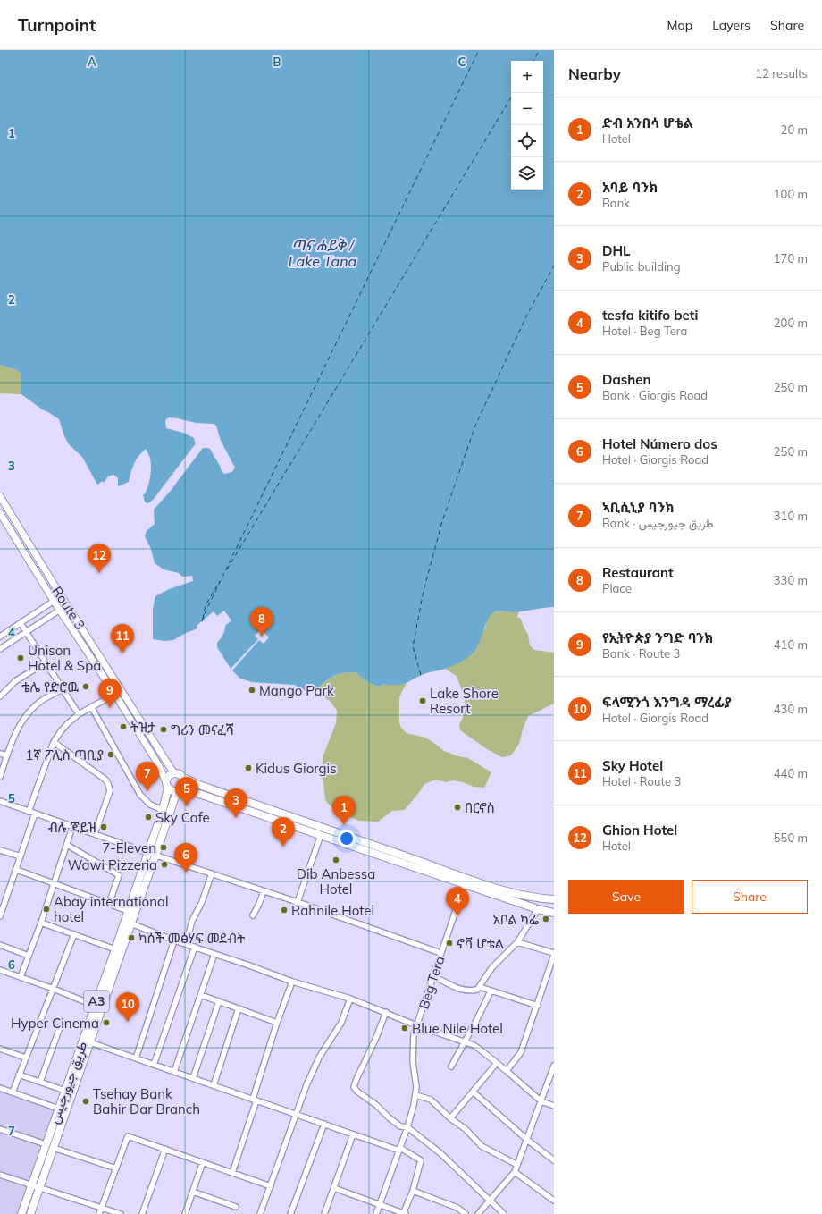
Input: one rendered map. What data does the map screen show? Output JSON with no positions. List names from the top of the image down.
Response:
{
  "streets": {
    "highway": ["A3", "طريق جيورجيس"],
    "main road": ["Route 3"],
    "street": ["Beg Tera"]
  },
  "crossings": [
    ["Route 3", "A3"],
    ["Route 3", "طريق جيورجيس"],
    ["A3", "طريق جيورجيس"]
  ],
  "water": ["ጣና ሐይቅ / Lake Tana"],
  "places": [
    "Unison Hotel & Spa",
    "ቴሌ የድሮዉ",
    "Mango Park",
    "Lake Shore Resort",
    "ትዝታ",
    "ግሪን መናፈሻ",
    "1ኛ ፖሊስ ጣቢያ",
    "Kidus Giorgis",
    "በርኖስ",
    "Sky Cafe",
    "ብሉ ጃይዝ",
    "7-Eleven",
    "Dib Anbessa Hotel",
    "Wawi Pizzeria",
    "Abay international hotel",
    "Rahnile Hotel",
    "አቦል ካፌ",
    "ካሰች መፅሃፍ መደብት",
    "ኖቫ ሆቴል",
    "Hyper Cinema",
    "Blue Nile Hotel",
    "Tsehay Bank Bahir Dar Branch"
  ],
  "page": {
    "header": "Turnpoint",
    "nav": ["Map", "Layers", "Share"],
    "heading": ["Nearby", "12 results"],
    "map_buttons": ["+", "−"],
    "list": [
      {
        "mark": "1",
        "name": "ድብ አንበሳ ሆቴል",
        "note": "Hotel",
        "value": "20 m"
      },
      {
        "mark": "2",
        "name": "አባይ ባንክ",
        "note": "Bank",
        "value": "100 m"
      },
      {
        "mark": "3",
        "name": "DHL",
        "note": "Public building",
        "value": "170 m"
      },
      {
        "mark": "4",
        "name": "tesfa kitifo beti",
        "note": "Hotel · Beg Tera",
        "value": "200 m"
      },
      {
        "mark": "5",
        "name": "Dashen",
        "note": "Bank · Giorgis Road",
        "value": "250 m"
      },
      {
        "mark": "6",
        "name": "Hotel Número dos",
        "note": "Hotel · Giorgis Road",
        "value": "250 m"
      },
      {
        "mark": "7",
        "name": "ኣቢሲኒያ ባንክ",
        "note": "Bank · طريق جيورجيس",
        "value": "310 m"
      },
      {
        "mark": "8",
        "name": "Restaurant",
        "note": "Place",
        "value": "330 m"
      },
      {
        "mark": "9",
        "name": "የኢትዮጵያ ንግድ ባንክ",
        "note": "Bank · Route 3",
        "value": "410 m"
      },
      {
        "mark": "10",
        "name": "ፍላሚንጎ እንግዳ ማረፊያ",
        "note": "Hotel · Giorgis Road",
        "value": "430 m"
      },
      {
        "mark": "11",
        "name": "Sky Hotel",
        "note": "Hotel · Route 3",
        "value": "440 m"
      },
      {
        "mark": "12",
        "name": "Ghion Hotel",
        "note": "Hotel",
        "value": "550 m"
      }
    ],
    "pins": [
      "12",
      "8",
      "11",
      "9",
      "7",
      "5",
      "3",
      "1",
      "2",
      "6",
      "4",
      "10"
    ],
    "buttons": ["Save", "Share"]
  },
  "grid": {
    "columns": ["A", "B", "C"],
    "rows": [
      "1",
      "2",
      "3",
      "4",
      "5",
      "6",
      "7"
    ]
  }
}
